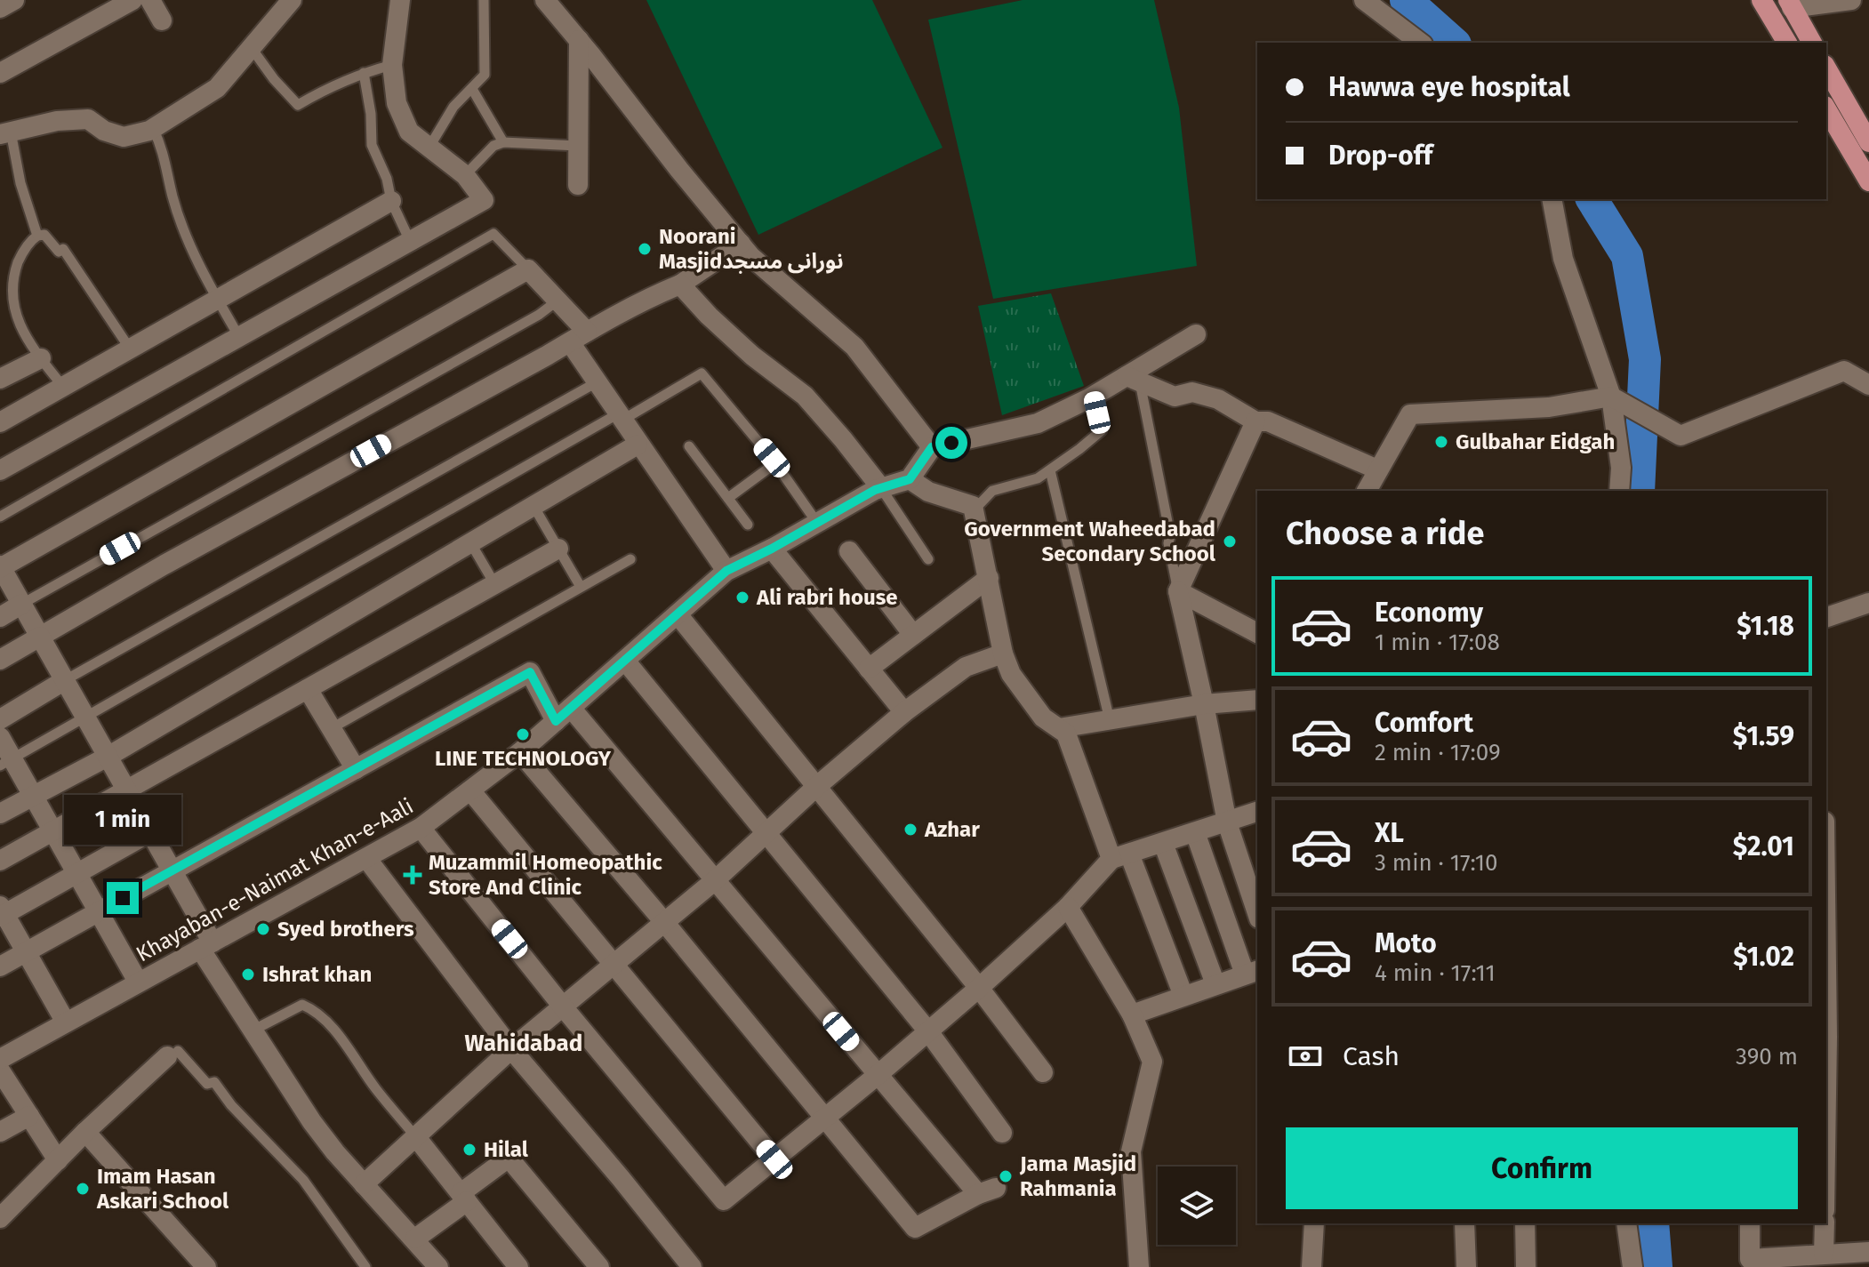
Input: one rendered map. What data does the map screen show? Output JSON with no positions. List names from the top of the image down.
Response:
{
  "streets": {
    "street": ["Khayaban-e-Naimat Khan-e-Aali"]
  },
  "districts": ["Wahidabad"],
  "places": {
    "other": [
      "Noorani Masjidنورانی مسجد",
      "Gulbahar Eidgah",
      "Government Waheedabad Secondary School",
      "Ali rabri house",
      "LINE TECHNOLOGY",
      "Azhar",
      "Syed brothers",
      "Ishrat khan",
      "Hilal",
      "Jama Masjid Rahmania",
      "Imam Hasan Askari School"
    ],
    "health": ["Muzammil Homeopathic Store And Clinic"]
  },
  "page": {
    "banner": ["Hawwa eye hospital", "Drop-off"],
    "heading": "Choose a ride",
    "list": [
      {
        "name": "Economy",
        "note": "1 min · 17:08",
        "value": "$1.18"
      },
      {
        "name": "Comfort",
        "note": "2 min · 17:09",
        "value": "$1.59"
      },
      {
        "name": "XL",
        "note": "3 min · 17:10",
        "value": "$2.01"
      },
      {
        "name": "Moto",
        "note": "4 min · 17:11",
        "value": "$1.02"
      }
    ],
    "bubble": "1 min",
    "pay": ["Cash", "390 m"],
    "buttons": "Confirm"
  }
}
